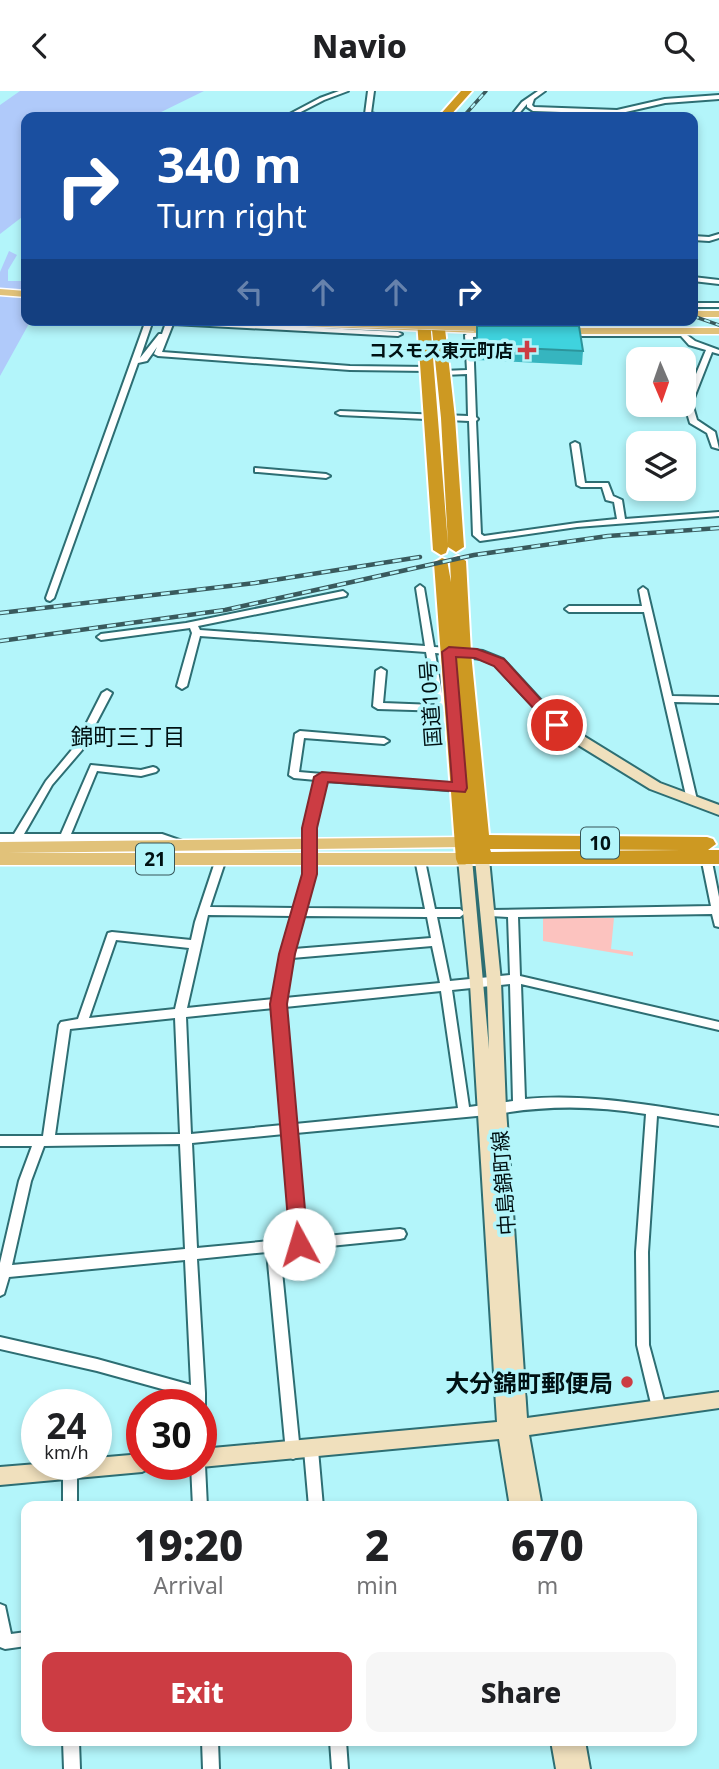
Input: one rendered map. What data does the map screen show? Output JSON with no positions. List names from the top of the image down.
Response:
{
  "streets": {
    "highway": ["国道10号", "10"],
    "main road": ["21"],
    "street": ["中島錦町線"]
  },
  "crossings": [
    ["国道10号", "10"],
    ["国道10号", "21"],
    ["国道10号", "中島錦町線"],
    ["10", "21"],
    ["10", "中島錦町線"],
    ["21", "中島錦町線"]
  ],
  "districts": ["錦町三丁目"],
  "places": {
    "health": ["コスモス東元町店"],
    "other": ["大分錦町郵便局"]
  },
  "north": "bottom",
  "page": {
    "header": "Navio",
    "turn": ["340 m", "Turn right"],
    "speed": "24 km/h",
    "limit": "30",
    "eta": [
      "19:20",
      "Arrival",
      "2",
      "min",
      "670",
      "m"
    ],
    "buttons": ["Exit", "Share"]
  }
}
